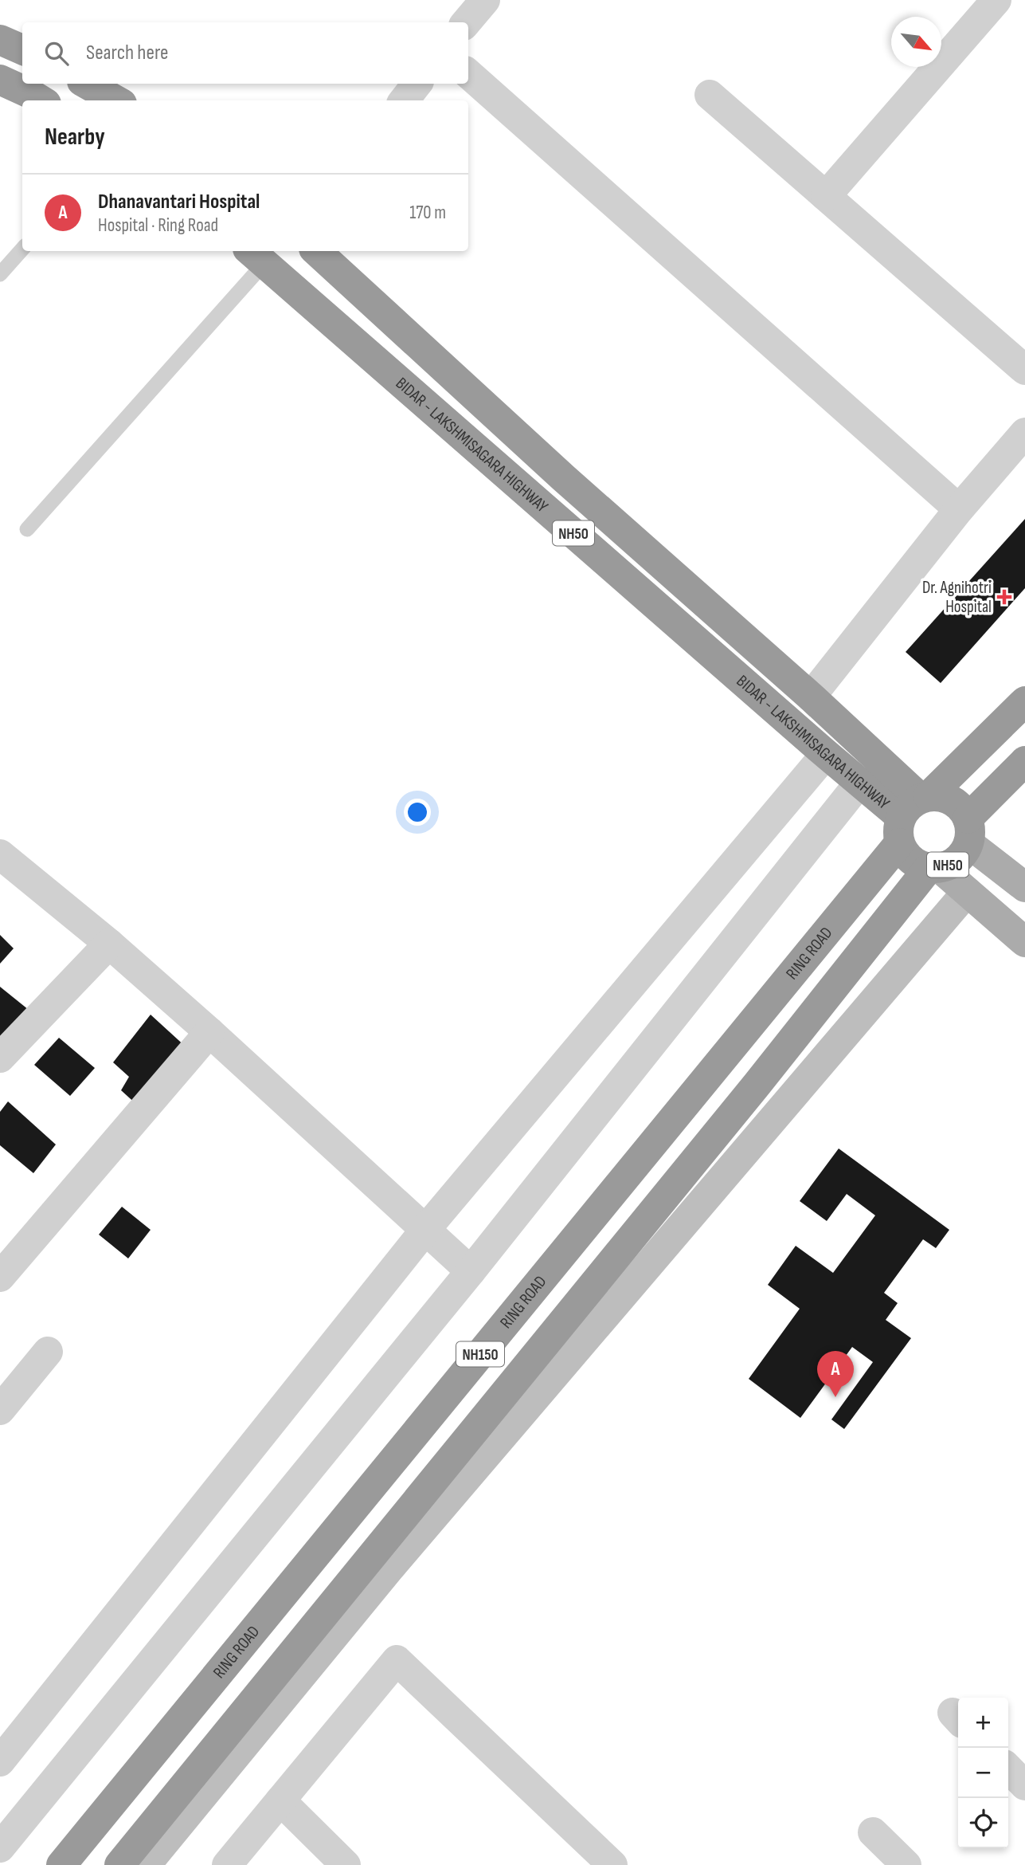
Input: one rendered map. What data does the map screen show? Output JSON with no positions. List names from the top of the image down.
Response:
{
  "streets": {
    "highway": [
      "BIDAR - LAKSHMISAGARA HIGHWAY",
      "NH50",
      "RING ROAD",
      "NH150"
    ]
  },
  "crossings": [
    ["BIDAR - LAKSHMISAGARA HIGHWAY", "NH50"],
    ["BIDAR - LAKSHMISAGARA HIGHWAY", "RING ROAD"],
    ["BIDAR - LAKSHMISAGARA HIGHWAY", "NH150"],
    ["NH50", "RING ROAD"],
    ["NH50", "NH150"],
    ["RING ROAD", "NH150"]
  ],
  "places": {
    "health": ["Dr. Agnihotri Hospital"]
  },
  "north": "bottom right",
  "page": {
    "search": "Search here",
    "heading": "Nearby",
    "list": [
      {
        "mark": "A",
        "name": "Dhanavantari Hospital",
        "note": "Hospital · Ring Road",
        "value": "170 m"
      }
    ],
    "pins": "A",
    "map_buttons": ["+", "−"]
  }
}
